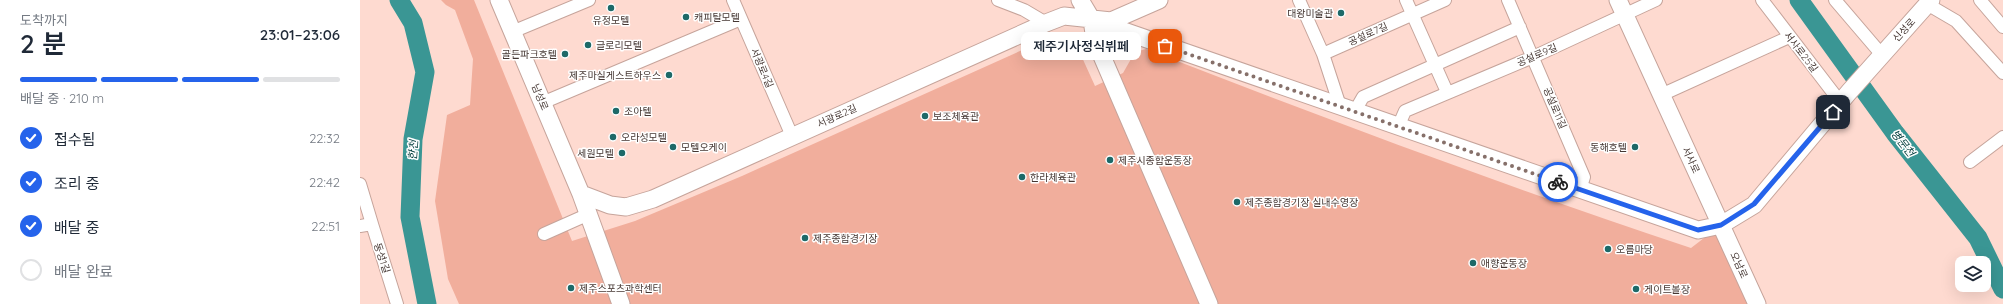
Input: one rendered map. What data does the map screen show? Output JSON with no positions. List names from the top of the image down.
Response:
{
  "streets": {
    "street": [
      "신성로",
      "공설로7길",
      "서사로25길",
      "공설로9길",
      "서광로4길",
      "남성로",
      "공설로11길",
      "서광로2길",
      "서사로",
      "동성1길",
      "오남로"
    ]
  },
  "crossings": [
    ["신성로", "서사로25길"],
    ["공설로9길", "공설로11길"],
    ["공설로9길", "서사로"],
    ["서광로4길", "서광로2길"],
    ["남성로", "서광로2길"],
    ["서사로", "오남로"]
  ],
  "water": ["병문천", "한천"],
  "places": [
    "유정모텔",
    "대왕미술관",
    "캐피탈모텔",
    "글로리모텔",
    "제주기사정식뷔페",
    "골든파크호텔",
    "제주마실게스트하우스",
    "조아텔",
    "보조체육관",
    "오라성모텔",
    "모텔오케이",
    "동해호텔",
    "세원모텔",
    "제주시종합운동장",
    "한라체육관",
    "제주종합경기장 실내수영장",
    "제주종합경기장",
    "오름마당",
    "애향운동장",
    "제주스포츠과학센터",
    "게이트볼장"
  ],
  "page": {
    "heading": ["2 분", "도착까지", "23:01–23:06"],
    "bubble": "제주기사정식뷔페",
    "bar": "배달 중 · 210 m",
    "list": [
      ["접수됨", "22:32"],
      ["조리 중", "22:42"],
      ["배달 중", "22:51"],
      "배달 완료"
    ]
  }
}
